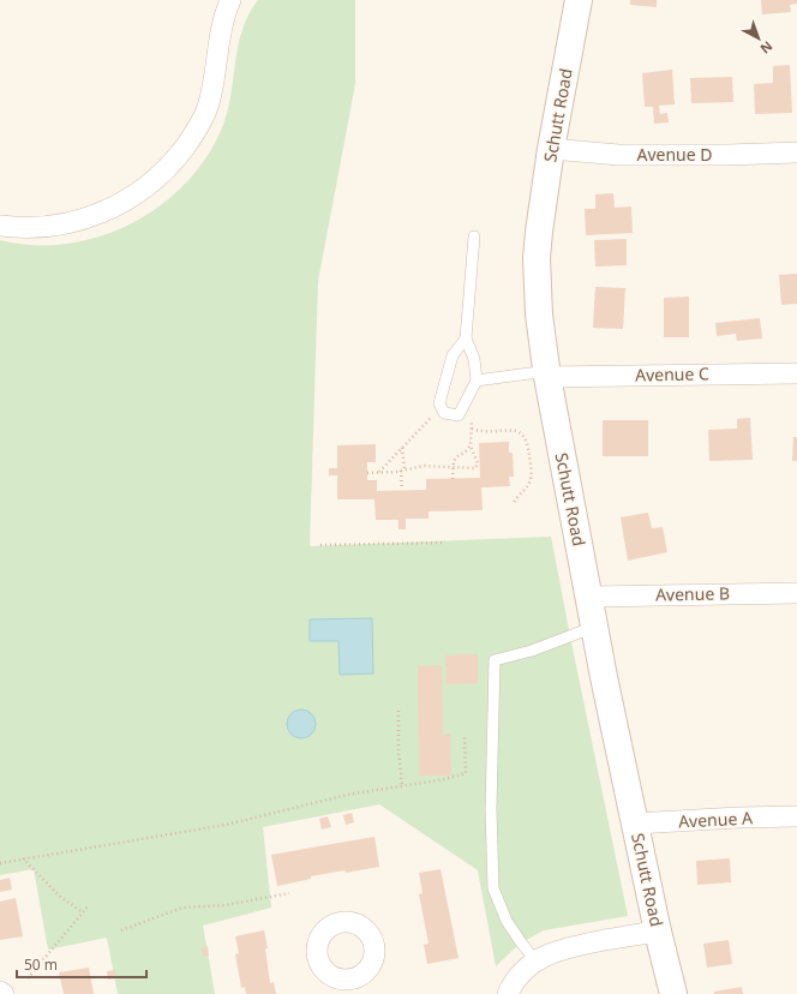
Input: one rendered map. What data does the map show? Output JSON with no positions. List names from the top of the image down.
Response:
{
  "streets": {
    "street": [
      "Schutt Road",
      "Avenue D",
      "Avenue C",
      "Avenue B",
      "Avenue A"
    ]
  },
  "crossings": [
    ["Schutt Road", "Avenue D"],
    ["Schutt Road", "Avenue C"],
    ["Schutt Road", "Avenue B"],
    ["Schutt Road", "Avenue A"]
  ],
  "scale_bar": "50 m",
  "north": "bottom right"
}
